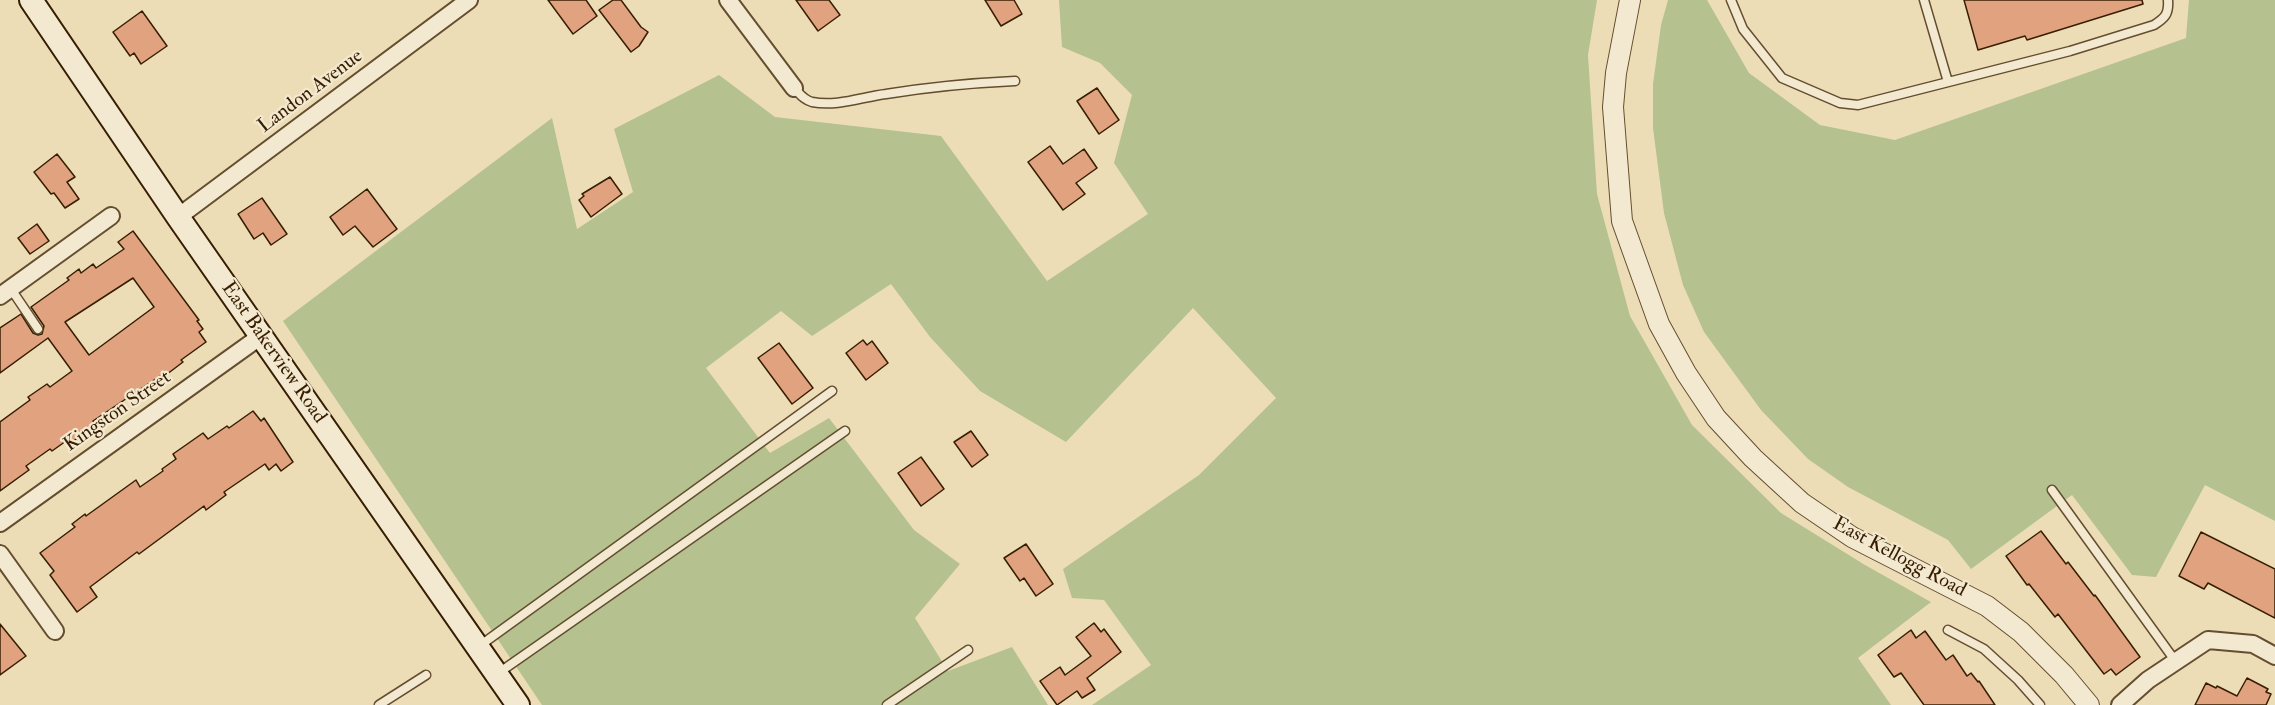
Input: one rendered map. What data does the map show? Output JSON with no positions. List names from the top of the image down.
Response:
{
  "streets": {
    "main road": ["East Bakerview Road"],
    "street": ["Landon Avenue", "Kingston Street", "East Kellogg Road"]
  },
  "crossings": [
    ["Landon Avenue", "East Bakerview Road"],
    ["East Bakerview Road", "Kingston Street"]
  ]
}
